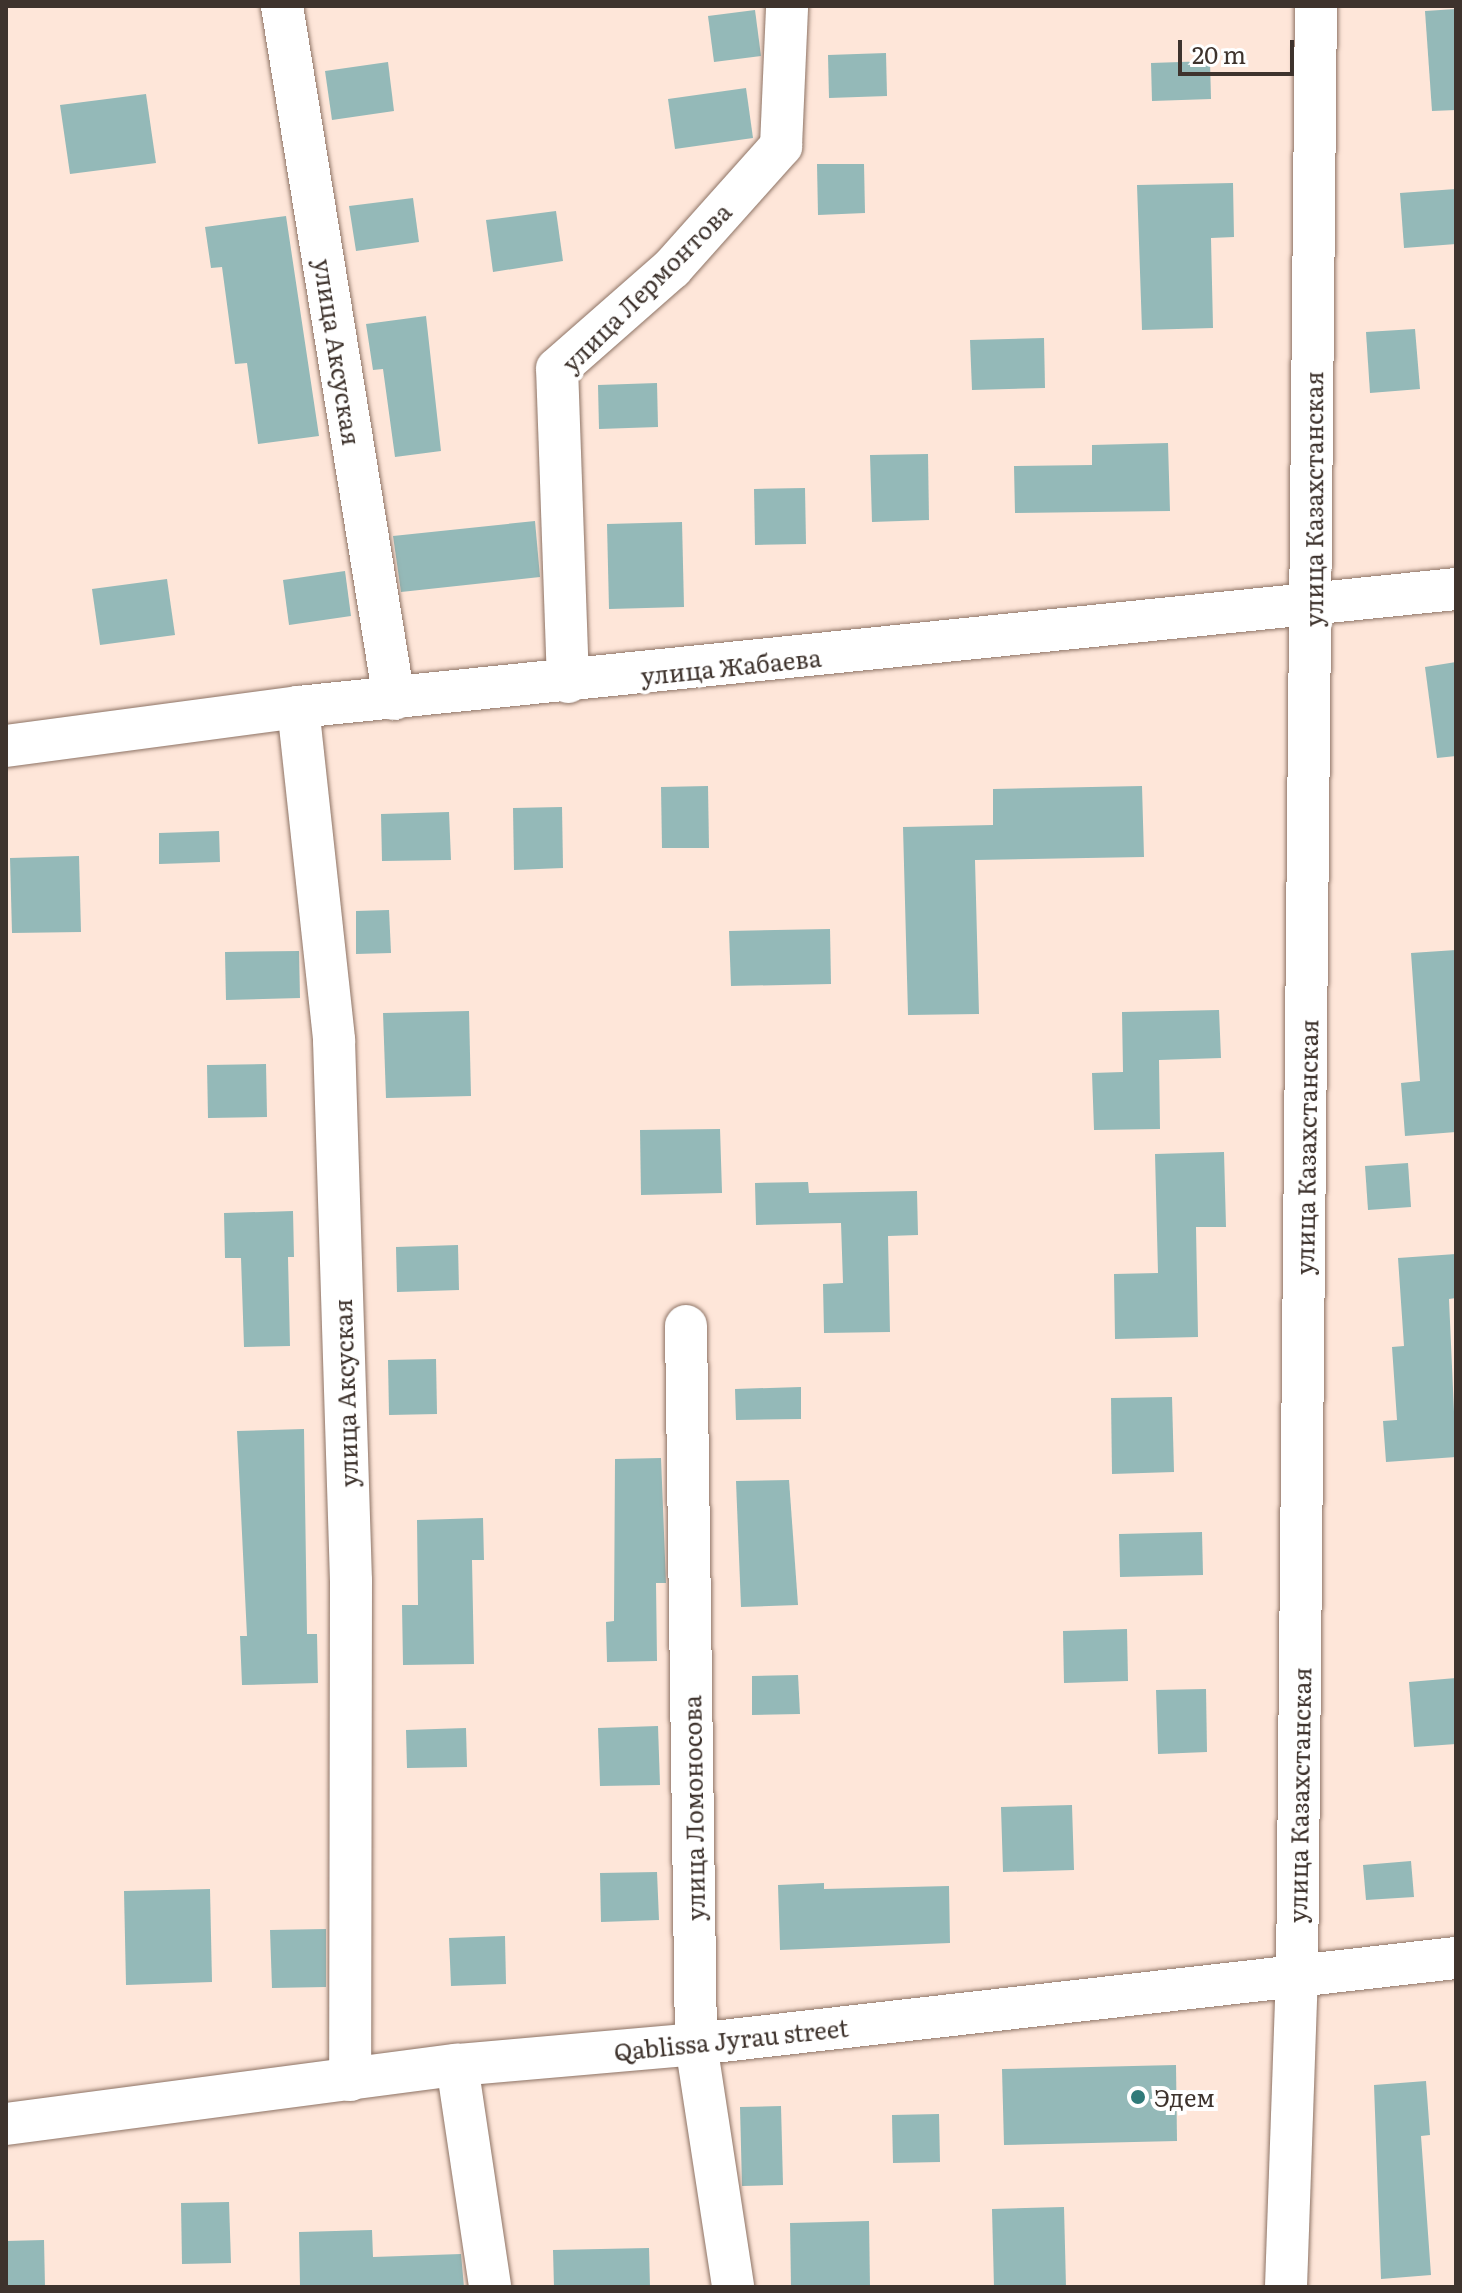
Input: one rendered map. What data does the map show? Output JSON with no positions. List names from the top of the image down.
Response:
{
  "streets": {
    "street": [
      "улица Лермонтова",
      "улица Аксуская",
      "улица Казахстанская",
      "улица Жабаева",
      "улица Ломоносова",
      "Qablissa Jyrau street"
    ]
  },
  "crossings": [
    ["улица Лермонтова", "улица Жабаева"],
    ["улица Аксуская", "улица Жабаева"],
    ["улица Аксуская", "Qablissa Jyrau street"],
    ["улица Казахстанская", "улица Жабаева"],
    ["улица Казахстанская", "Qablissa Jyrau street"],
    ["улица Ломоносова", "Qablissa Jyrau street"]
  ],
  "places": ["Эдем"],
  "scale_bar": "20 m"
}
